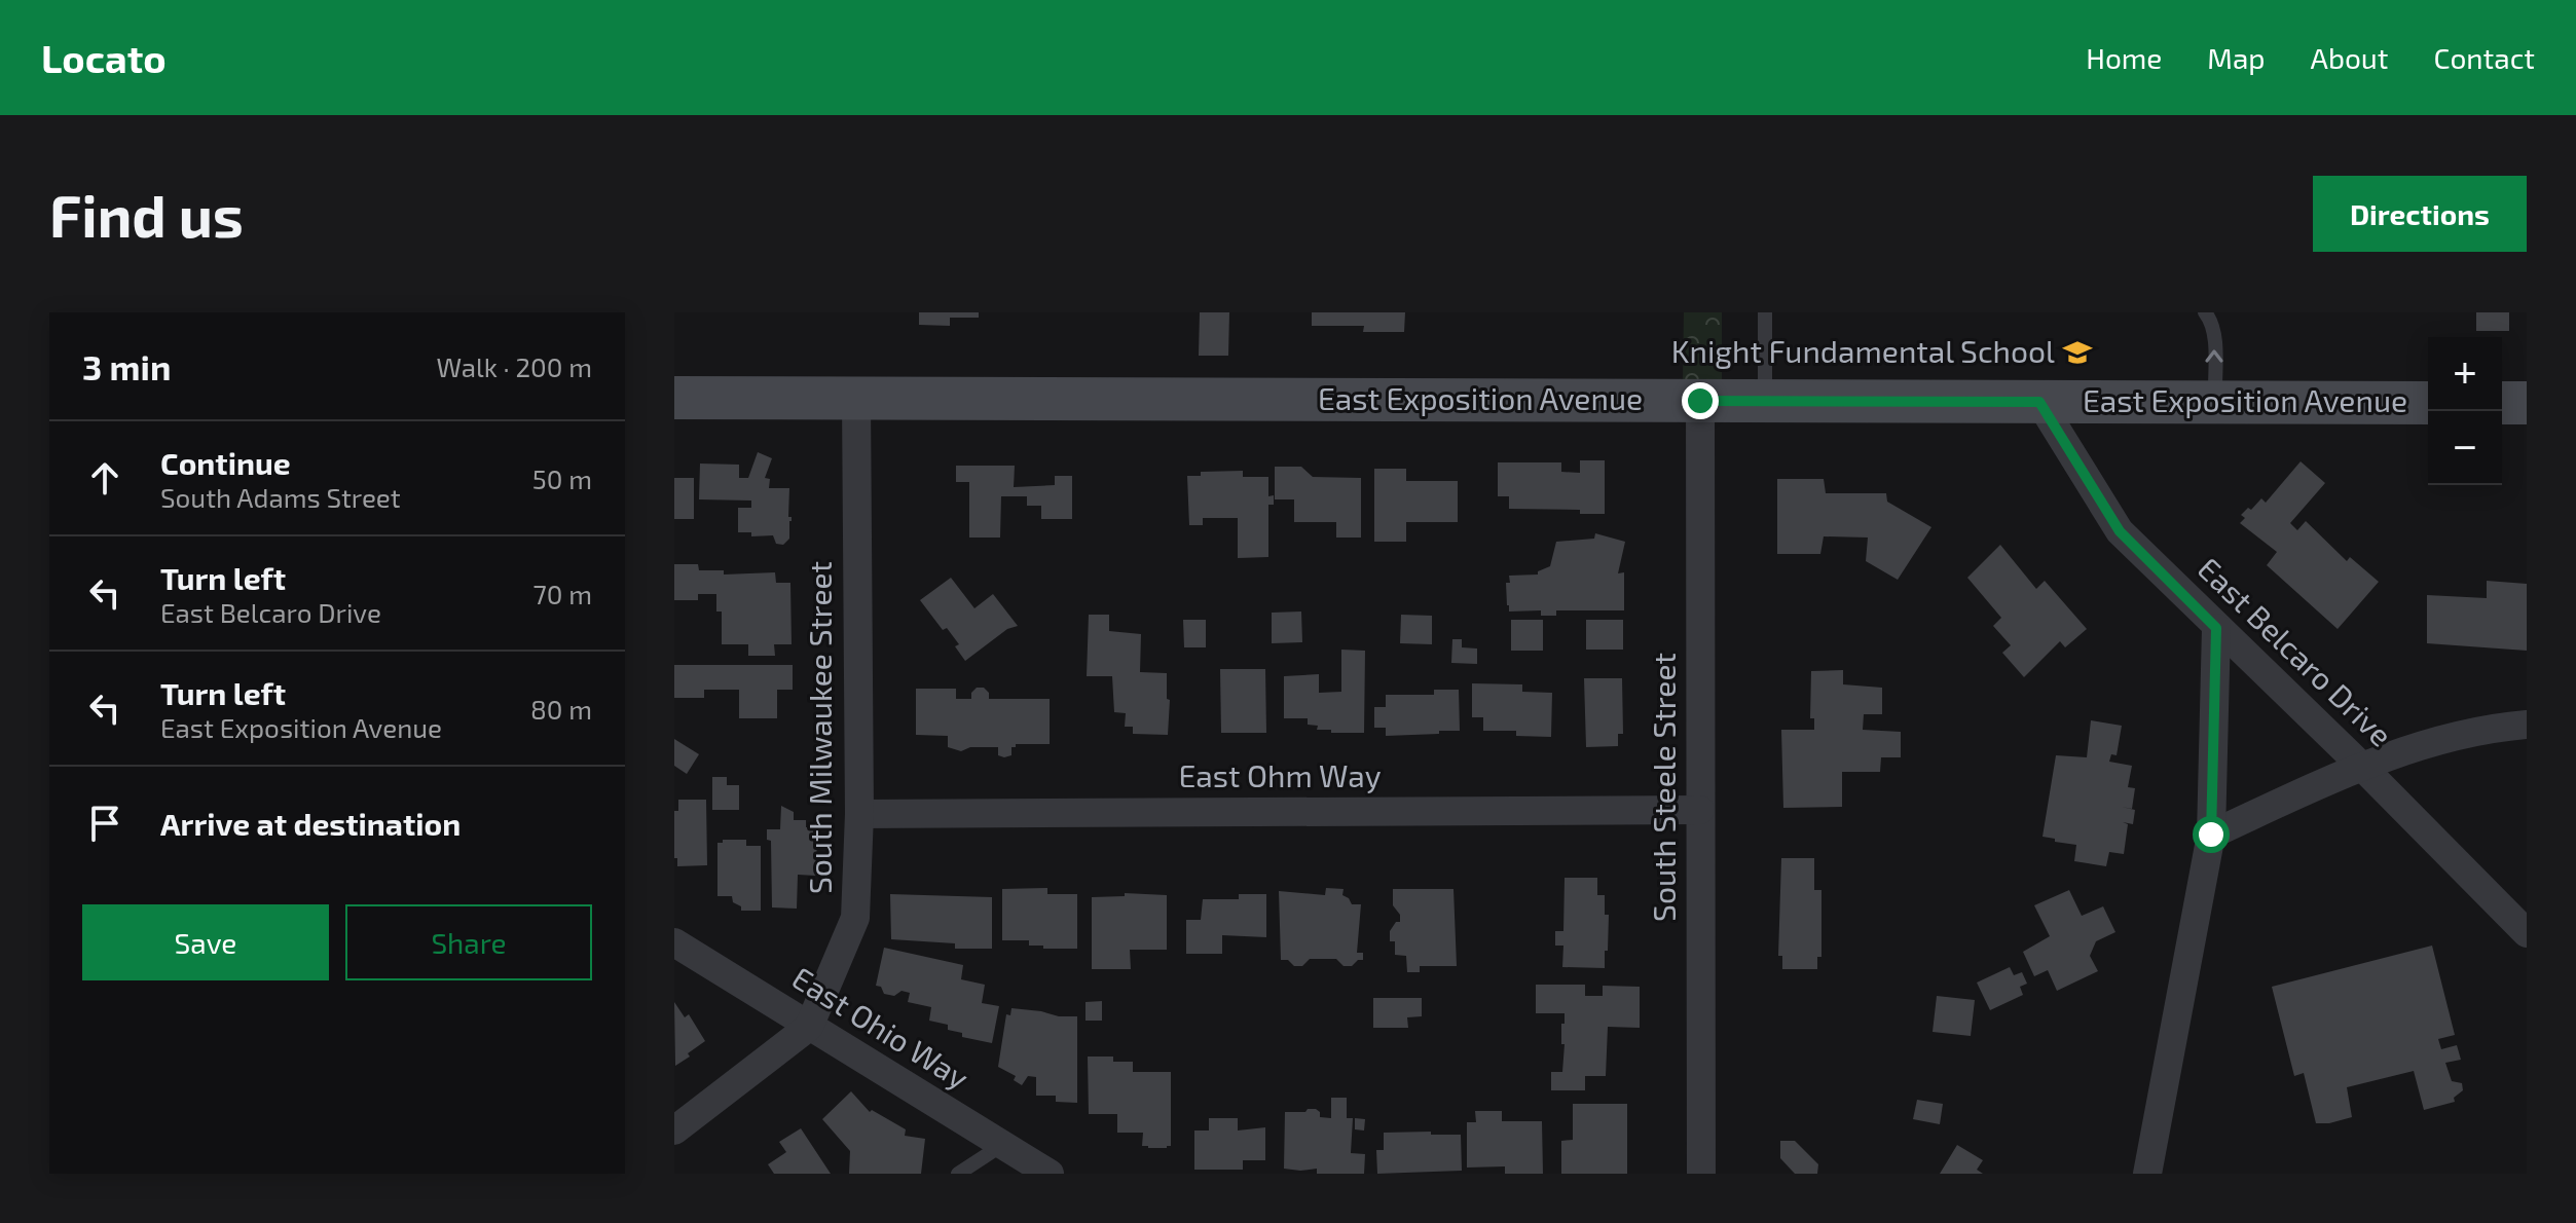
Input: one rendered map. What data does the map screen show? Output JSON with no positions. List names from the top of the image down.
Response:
{
  "streets": {
    "street": [
      "East Exposition Avenue",
      "East Belcaro Drive",
      "South Milwaukee Street",
      "East Ohm Way",
      "South Steele Street",
      "East Ohio Way"
    ]
  },
  "crossings": [
    ["East Exposition Avenue", "East Belcaro Drive"],
    ["East Exposition Avenue", "South Milwaukee Street"],
    ["East Exposition Avenue", "South Steele Street"],
    ["South Milwaukee Street", "East Ohm Way"],
    ["South Milwaukee Street", "East Ohio Way"],
    ["East Ohm Way", "South Steele Street"]
  ],
  "places": {
    "school or university": ["Knight Fundamental School"]
  },
  "page": {
    "header": "Locato",
    "nav": [
      "Home",
      "Map",
      "About",
      "Contact"
    ],
    "buttons": [
      "Directions",
      ["Save", "Share"]
    ],
    "title": "Find us",
    "heading": ["3 min", "Walk · 200 m"],
    "map_buttons": ["+", "−"],
    "list": [
      ["Continue", "South Adams Street", "50 m"],
      ["Turn left", "East Belcaro Drive", "70 m"],
      ["Turn left", "East Exposition Avenue", "80 m"],
      "Arrive at destination"
    ]
  }
}
